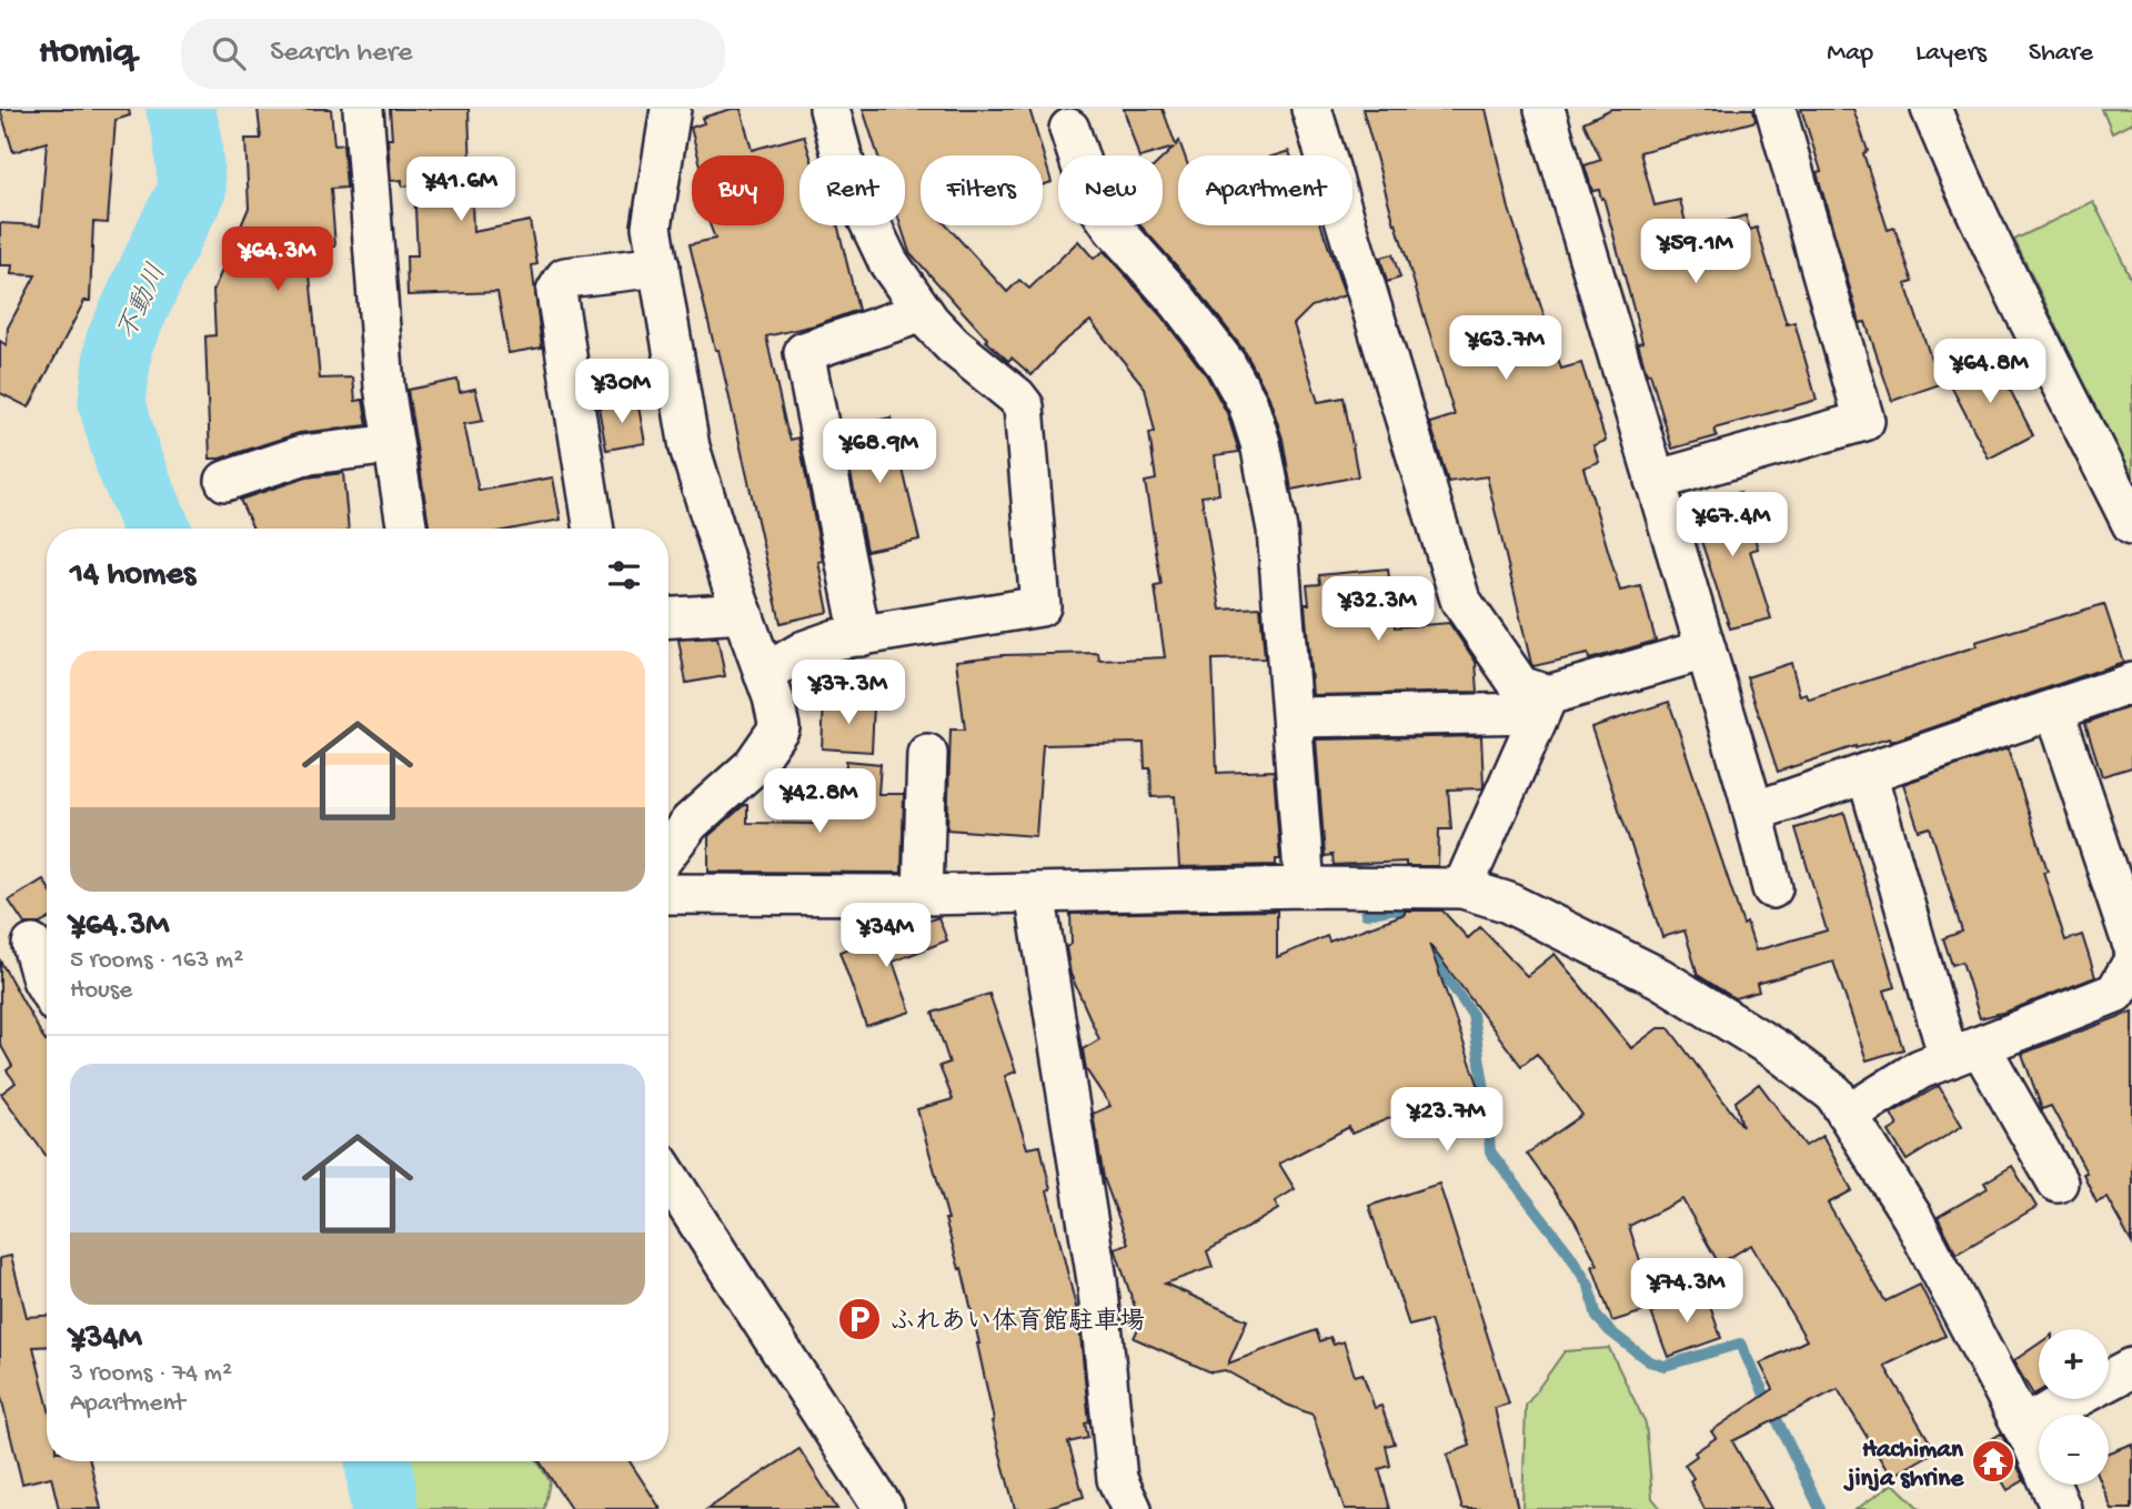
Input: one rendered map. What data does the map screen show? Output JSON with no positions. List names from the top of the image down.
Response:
{
  "water": ["不動川"],
  "places": {
    "parking": ["ふれあい体育館駐車場"],
    "temple": ["Hachiman jinja shrine"]
  },
  "page": {
    "header": "Homiq",
    "search": "Search here",
    "nav": ["Map", "Layers", "Share"],
    "chip": [
      "Buy",
      "Rent",
      "Filters",
      "New",
      "Apartment"
    ],
    "price": [
      "¥41.6M",
      "¥59.1M",
      "¥64.3M",
      "¥63.7M",
      "¥64.8M",
      "¥30M",
      "¥68.9M",
      "¥67.4M",
      "¥32.3M",
      "¥37.3M",
      "¥42.8M",
      "¥34M",
      "¥23.7M",
      "¥74.3M"
    ],
    "heading": "14 homes",
    "list": [
      {
        "name": "¥64.3M",
        "note": "5 rooms · 163 m² · House"
      },
      {
        "name": "¥34M",
        "note": "3 rooms · 74 m² · Apartment"
      }
    ],
    "map_buttons": ["+", "−"]
  }
}
